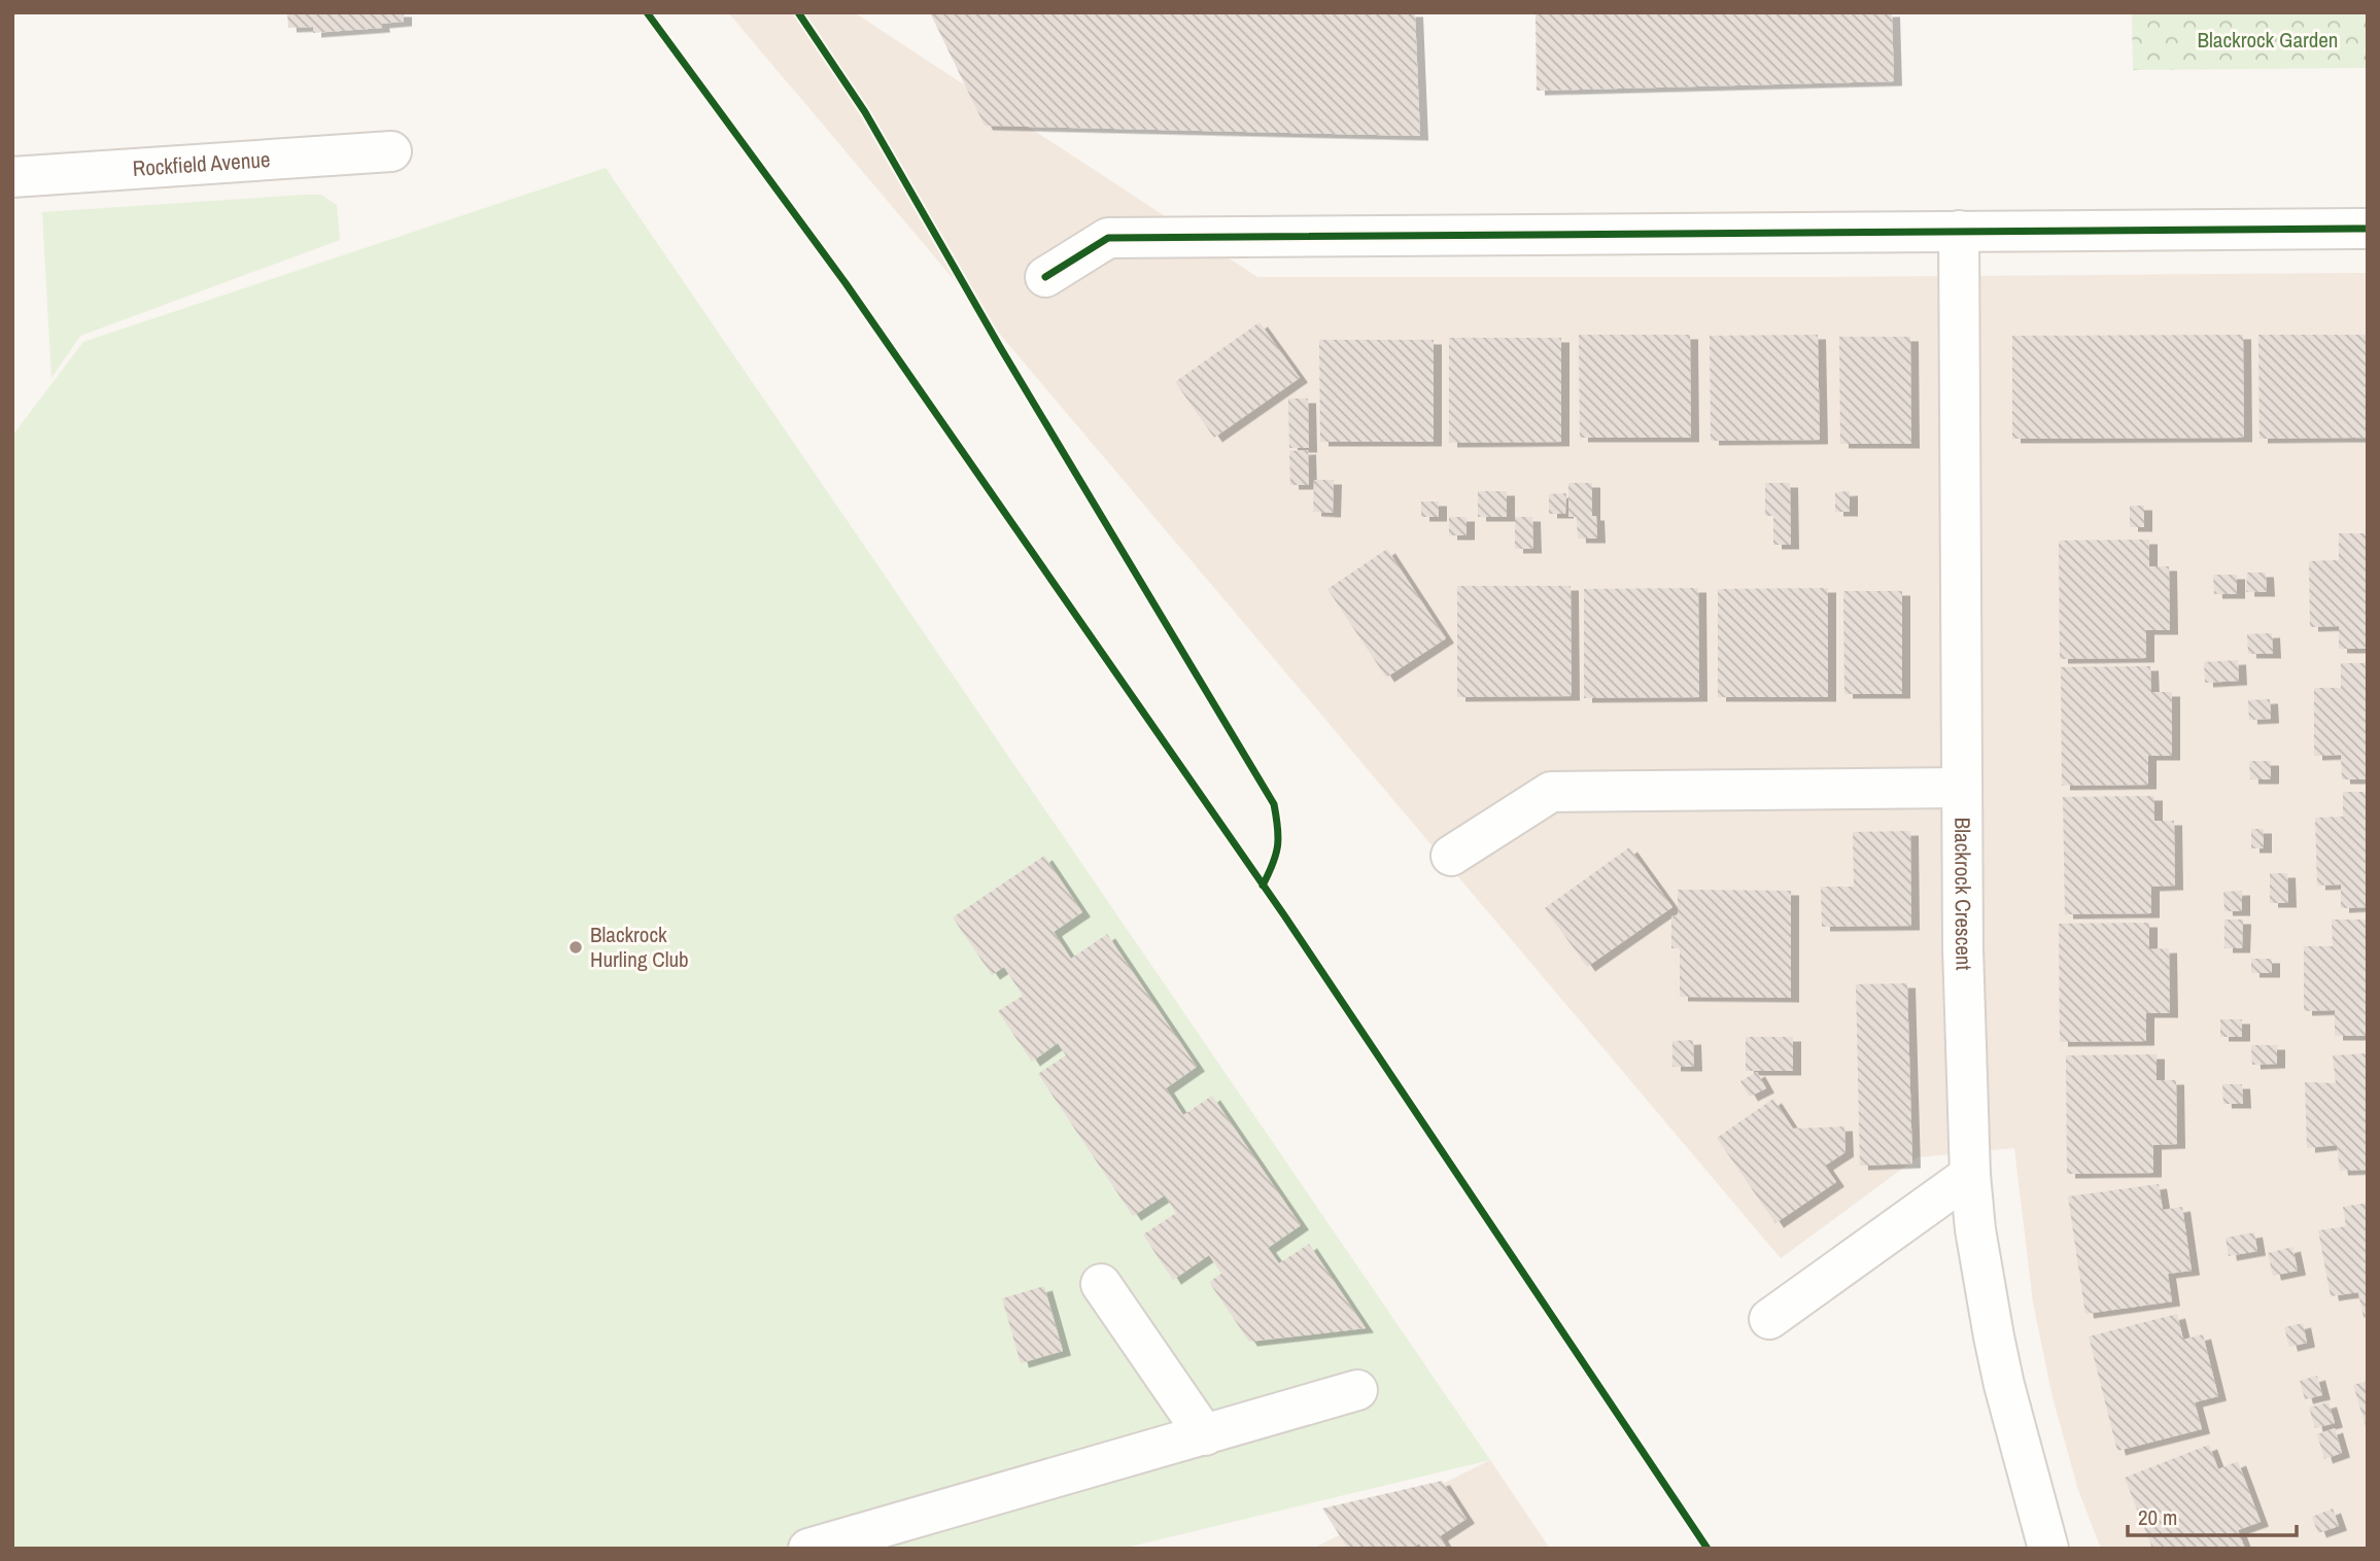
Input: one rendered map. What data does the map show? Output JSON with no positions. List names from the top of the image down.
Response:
{
  "streets": {
    "street": ["Rockfield Avenue", "Blackrock Crescent"]
  },
  "parks": ["Blackrock Garden"],
  "places": ["Blackrock Hurling Club"],
  "scale_bar": "20 m"
}
